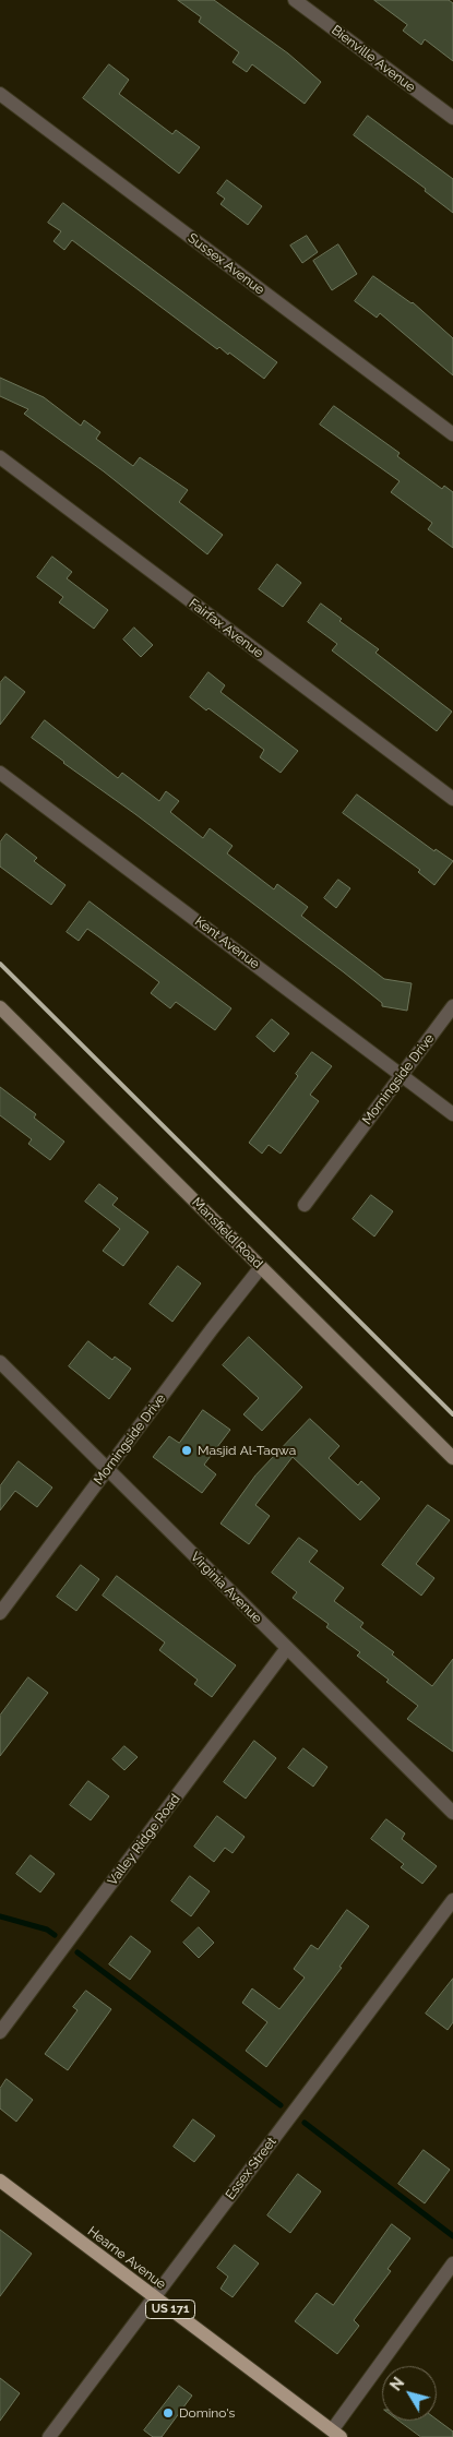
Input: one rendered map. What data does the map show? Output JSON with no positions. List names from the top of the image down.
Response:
{
  "streets": {
    "main road": ["Mansfield Road", "Hearne Avenue", "US 171"],
    "street": [
      "Bienville Avenue",
      "Sussex Avenue",
      "Fairfax Avenue",
      "Kent Avenue",
      "Morningside Drive",
      "Virginia Avenue",
      "Valley Ridge Road",
      "Essex Street"
    ]
  },
  "crossings": [
    ["Kent Avenue", "Morningside Drive"],
    ["Morningside Drive", "Mansfield Road"],
    ["Morningside Drive", "Virginia Avenue"],
    ["Virginia Avenue", "Valley Ridge Road"],
    ["Essex Street", "Hearne Avenue"]
  ],
  "places": ["Masjid Al-Taqwa", "Domino's"],
  "north": "top left"
}
